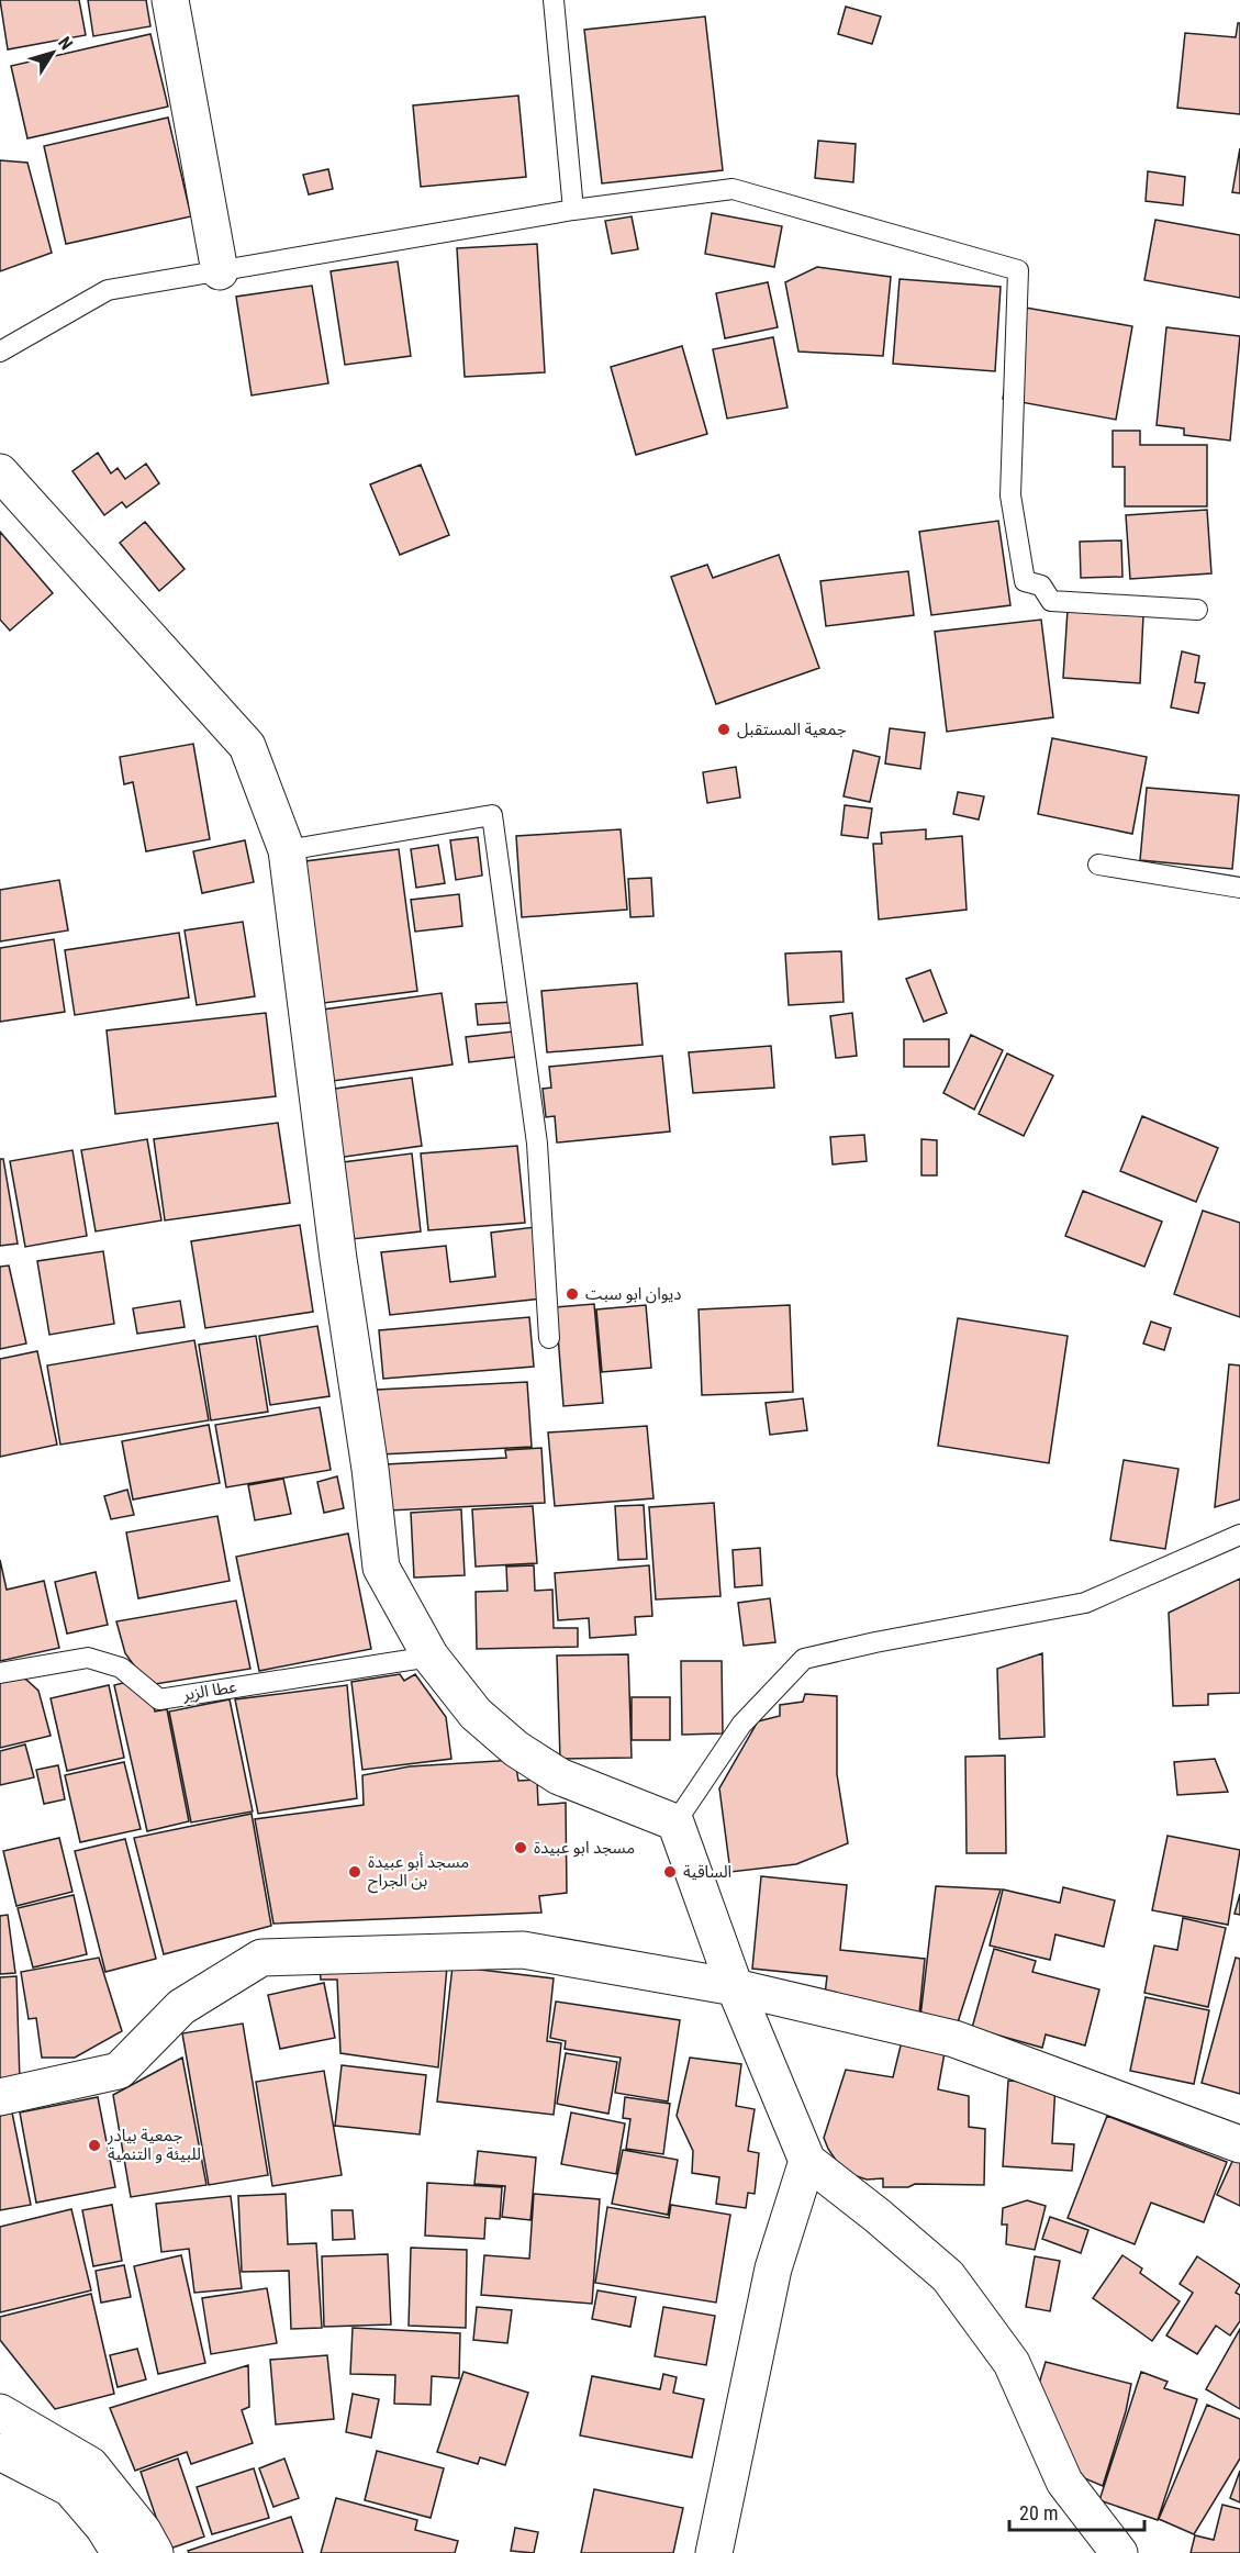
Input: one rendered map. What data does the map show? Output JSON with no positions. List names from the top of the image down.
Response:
{
  "streets": {
    "lane": ["عطا الزير"]
  },
  "places": [
    "جمعية المستقبل",
    "ديوان ابو سبت",
    "مسجد ابو عبيدة",
    "مسجد أبو عبيدة بن الجراح",
    "الساقية",
    "جمعية بيادر للبيئة و التنمية"
  ],
  "scale_bar": "20 m",
  "north": "top right"
}
